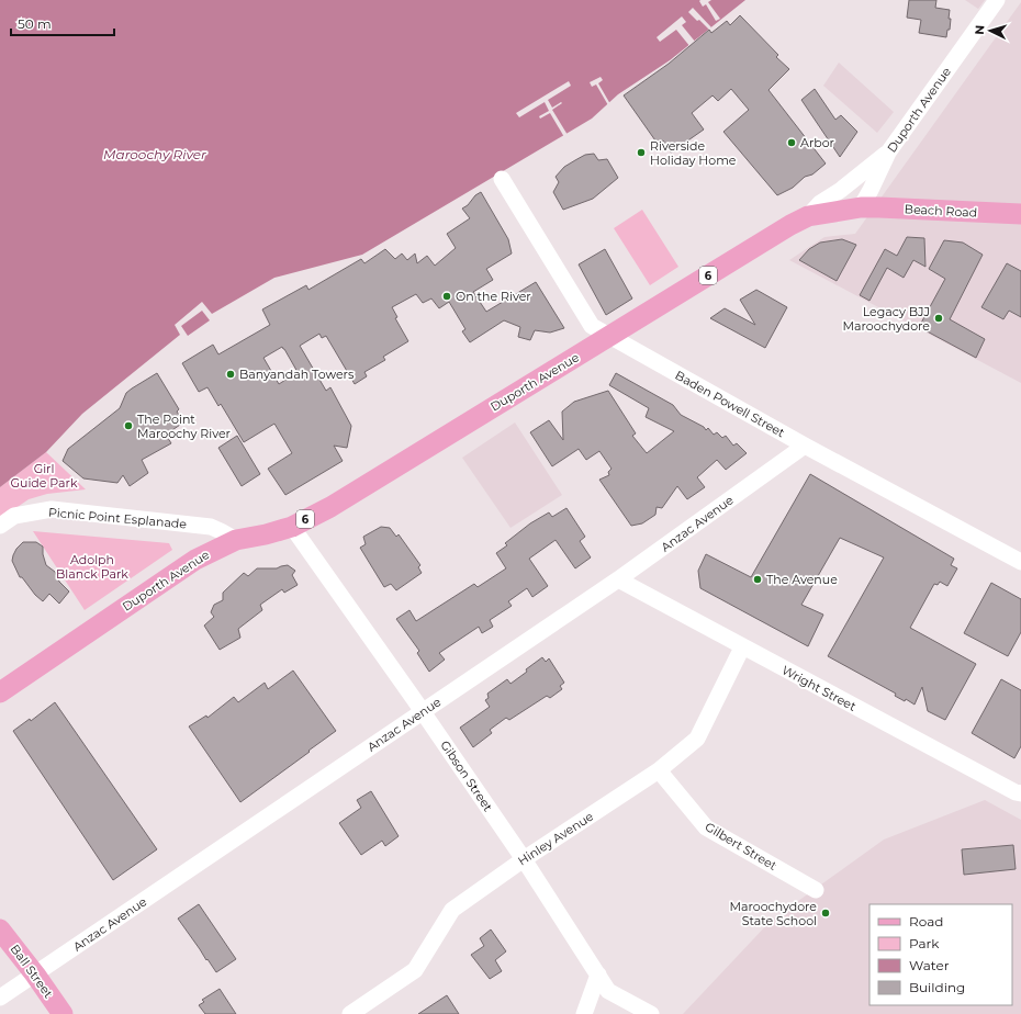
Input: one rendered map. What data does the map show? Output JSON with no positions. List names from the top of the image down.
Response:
{
  "streets": {
    "main road": [
      "Duporth Avenue",
      "Beach Road",
      "6",
      "Ball Street"
    ],
    "street": [
      "Baden Powell Street",
      "Picnic Point Esplanade",
      "Anzac Avenue",
      "Wright Street",
      "Gibson Street",
      "Hinley Avenue",
      "Gilbert Street"
    ]
  },
  "crossings": [
    ["Duporth Avenue", "Beach Road"],
    ["Duporth Avenue", "Baden Powell Street"],
    ["Duporth Avenue", "Picnic Point Esplanade"],
    ["Duporth Avenue", "Gibson Street"],
    ["Baden Powell Street", "Anzac Avenue"],
    ["Anzac Avenue", "Wright Street"],
    ["Anzac Avenue", "Gibson Street"],
    ["Anzac Avenue", "Ball Street"],
    ["Wright Street", "Hinley Avenue"],
    ["Gibson Street", "Hinley Avenue"],
    ["Hinley Avenue", "Gilbert Street"]
  ],
  "water": ["Maroochy River"],
  "parks": ["Girl Guide Park", "Adolph Blanck Park"],
  "places": [
    "Arbor",
    "Riverside Holiday Home",
    "On the River",
    "Legacy BJJ Maroochydore",
    "Banyandah Towers",
    "The Point Maroochy River",
    "The Avenue",
    "Maroochydore State School"
  ],
  "legend": [
    "Road",
    "Park",
    "Water",
    "Building"
  ],
  "scale_bar": "50 m",
  "north": "left"
}
